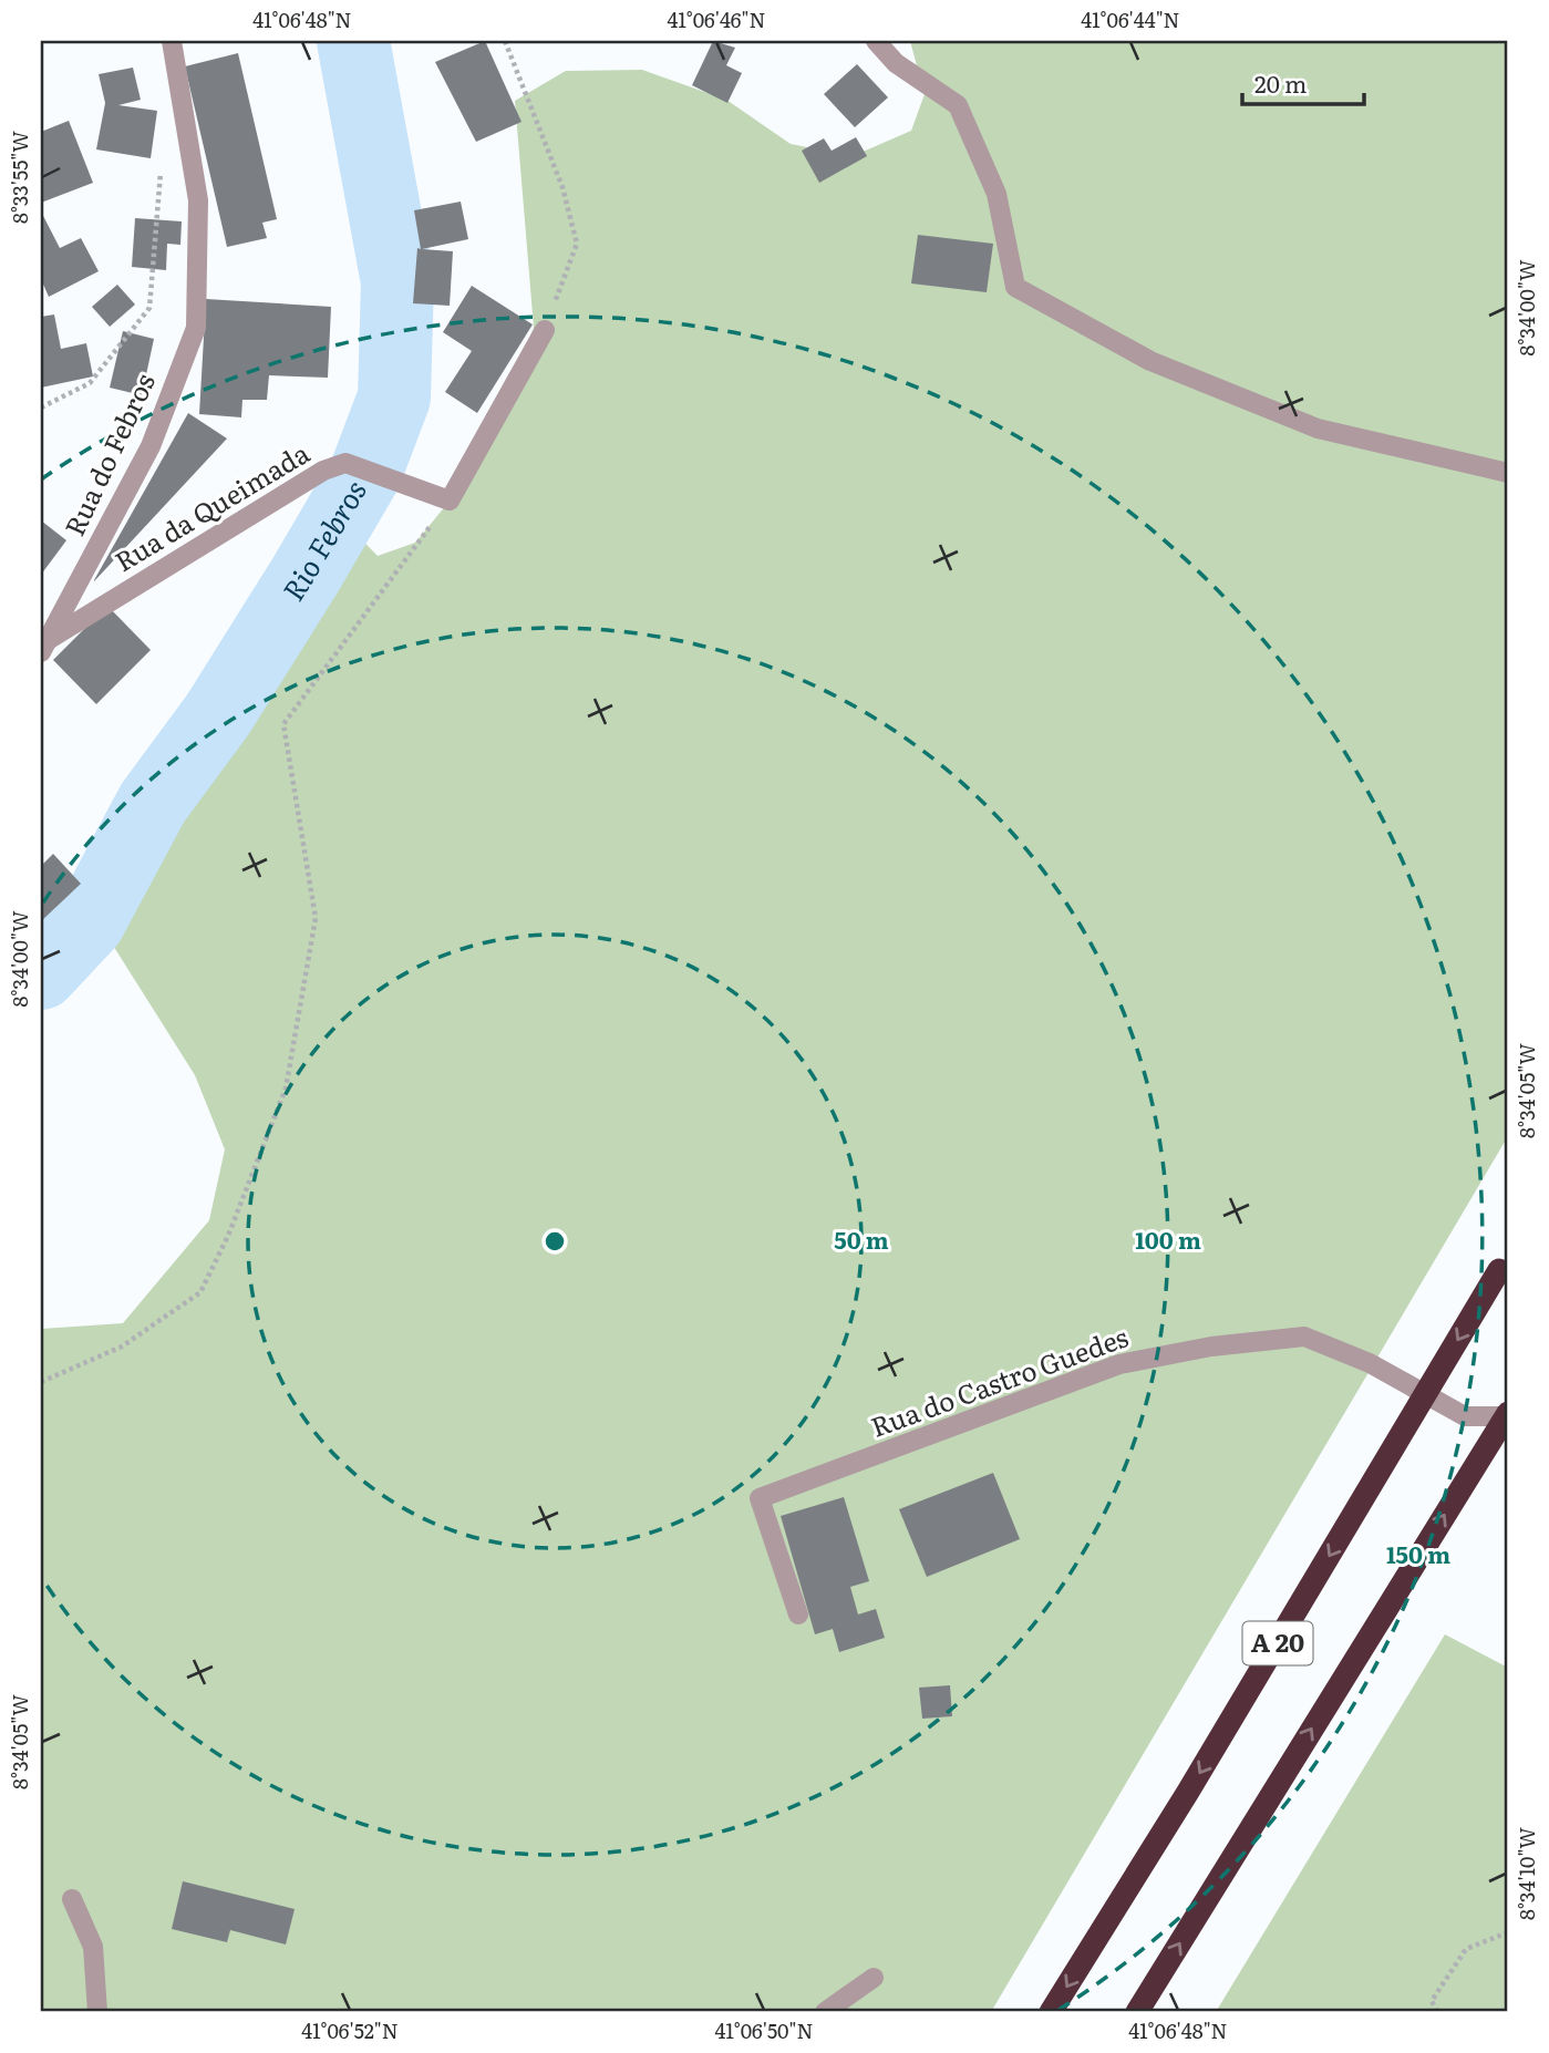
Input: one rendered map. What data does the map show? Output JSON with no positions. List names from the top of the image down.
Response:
{
  "streets": {
    "highway": ["A 20"],
    "street": ["Rua do Febros", "Rua da Queimada", "Rua do Castro Guedes"]
  },
  "crossings": [
    ["Rua do Febros", "Rua da Queimada"],
    ["Rua do Castro Guedes", "A 20"]
  ],
  "water": ["Rio Febros"],
  "scale_bar": "20 m",
  "coordinates": [
    "41°06'48\"N",
    "41°06'46\"N",
    "41°06'44\"N",
    "8°33'55\"W",
    "8°34'00\"W",
    "8°34'05\"W",
    "8°34'10\"W",
    "41°06'52\"N",
    "41°06'50\"N"
  ],
  "rings": ["50 m", "100 m", "150 m"]
}
